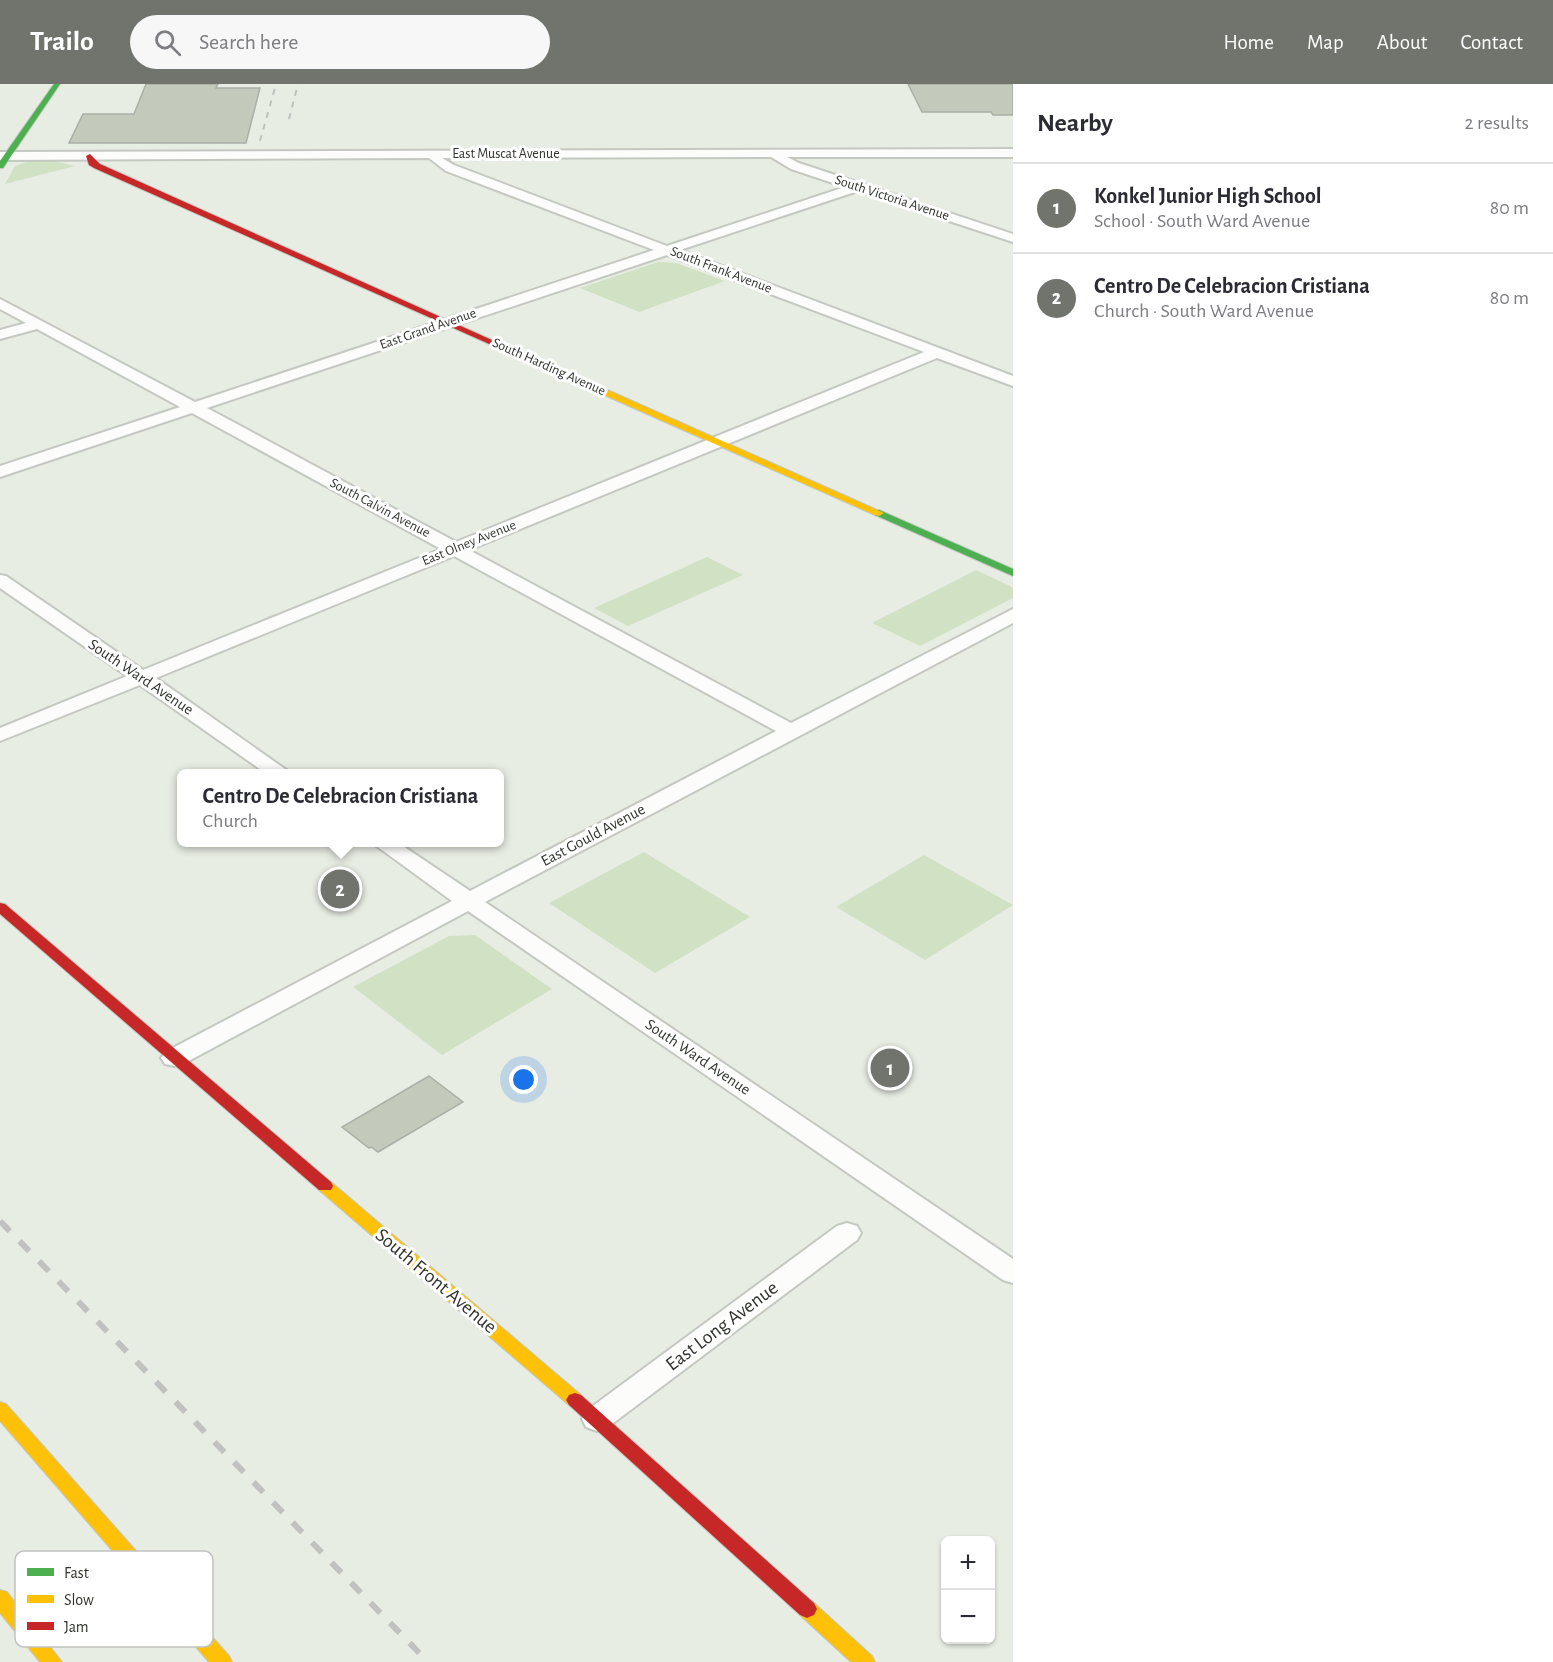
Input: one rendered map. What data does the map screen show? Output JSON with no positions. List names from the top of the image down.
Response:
{
  "streets": {
    "street": [
      "East Muscat Avenue",
      "South Victoria Avenue",
      "South Frank Avenue",
      "East Grand Avenue",
      "South Harding Avenue",
      "South Calvin Avenue",
      "East Olney Avenue",
      "South Ward Avenue",
      "East Gould Avenue",
      "South Front Avenue",
      "East Long Avenue"
    ]
  },
  "crossings": [
    ["East Muscat Avenue", "South Victoria Avenue"],
    ["East Muscat Avenue", "South Frank Avenue"],
    ["East Muscat Avenue", "South Harding Avenue"],
    ["South Victoria Avenue", "East Grand Avenue"],
    ["South Frank Avenue", "East Grand Avenue"],
    ["South Frank Avenue", "East Olney Avenue"],
    ["East Grand Avenue", "South Harding Avenue"],
    ["East Grand Avenue", "South Calvin Avenue"],
    ["South Harding Avenue", "East Olney Avenue"],
    ["South Calvin Avenue", "East Olney Avenue"],
    ["South Calvin Avenue", "East Gould Avenue"],
    ["East Olney Avenue", "South Ward Avenue"],
    ["South Ward Avenue", "East Gould Avenue"],
    ["East Gould Avenue", "South Front Avenue"],
    ["South Front Avenue", "East Long Avenue"]
  ],
  "legend": ["Fast", "Slow", "Jam"],
  "page": {
    "header": "Trailo",
    "search": "Search here",
    "nav": [
      "Home",
      "Map",
      "About",
      "Contact"
    ],
    "heading": ["Nearby", "2 results"],
    "list": [
      {
        "mark": "1",
        "name": "Konkel Junior High School",
        "note": "School · South Ward Avenue",
        "value": "80 m"
      },
      {
        "mark": "2",
        "name": "Centro De Celebracion Cristiana",
        "note": "Church · South Ward Avenue",
        "value": "80 m"
      }
    ],
    "popup": ["Centro De Celebracion Cristiana", "Church"],
    "pins": ["2", "1"],
    "map_buttons": ["+", "−"]
  }
}
